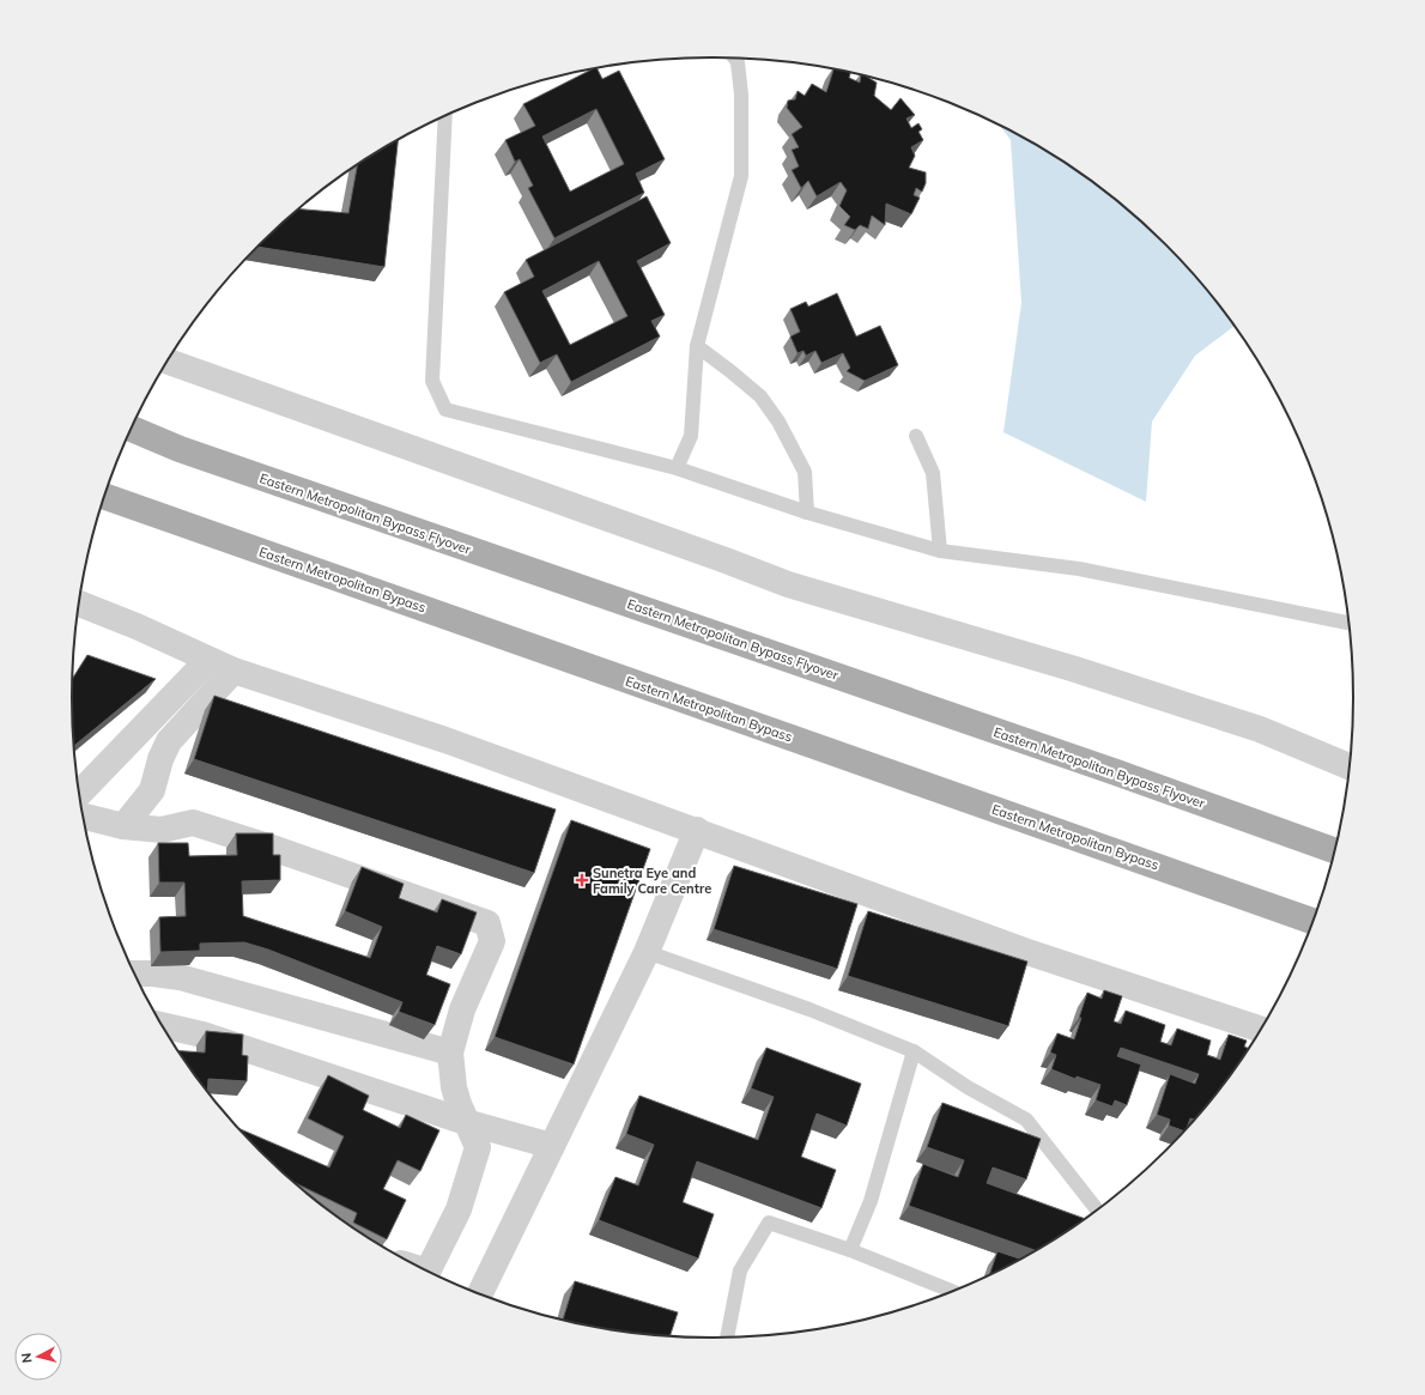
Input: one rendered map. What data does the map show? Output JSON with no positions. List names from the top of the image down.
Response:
{
  "streets": {
    "main road": ["Eastern Metropolitan Bypass Flyover", "Eastern Metropolitan Bypass"]
  },
  "places": {
    "health": ["Sunetra Eye and Family Care Centre"]
  },
  "north": "left"
}
